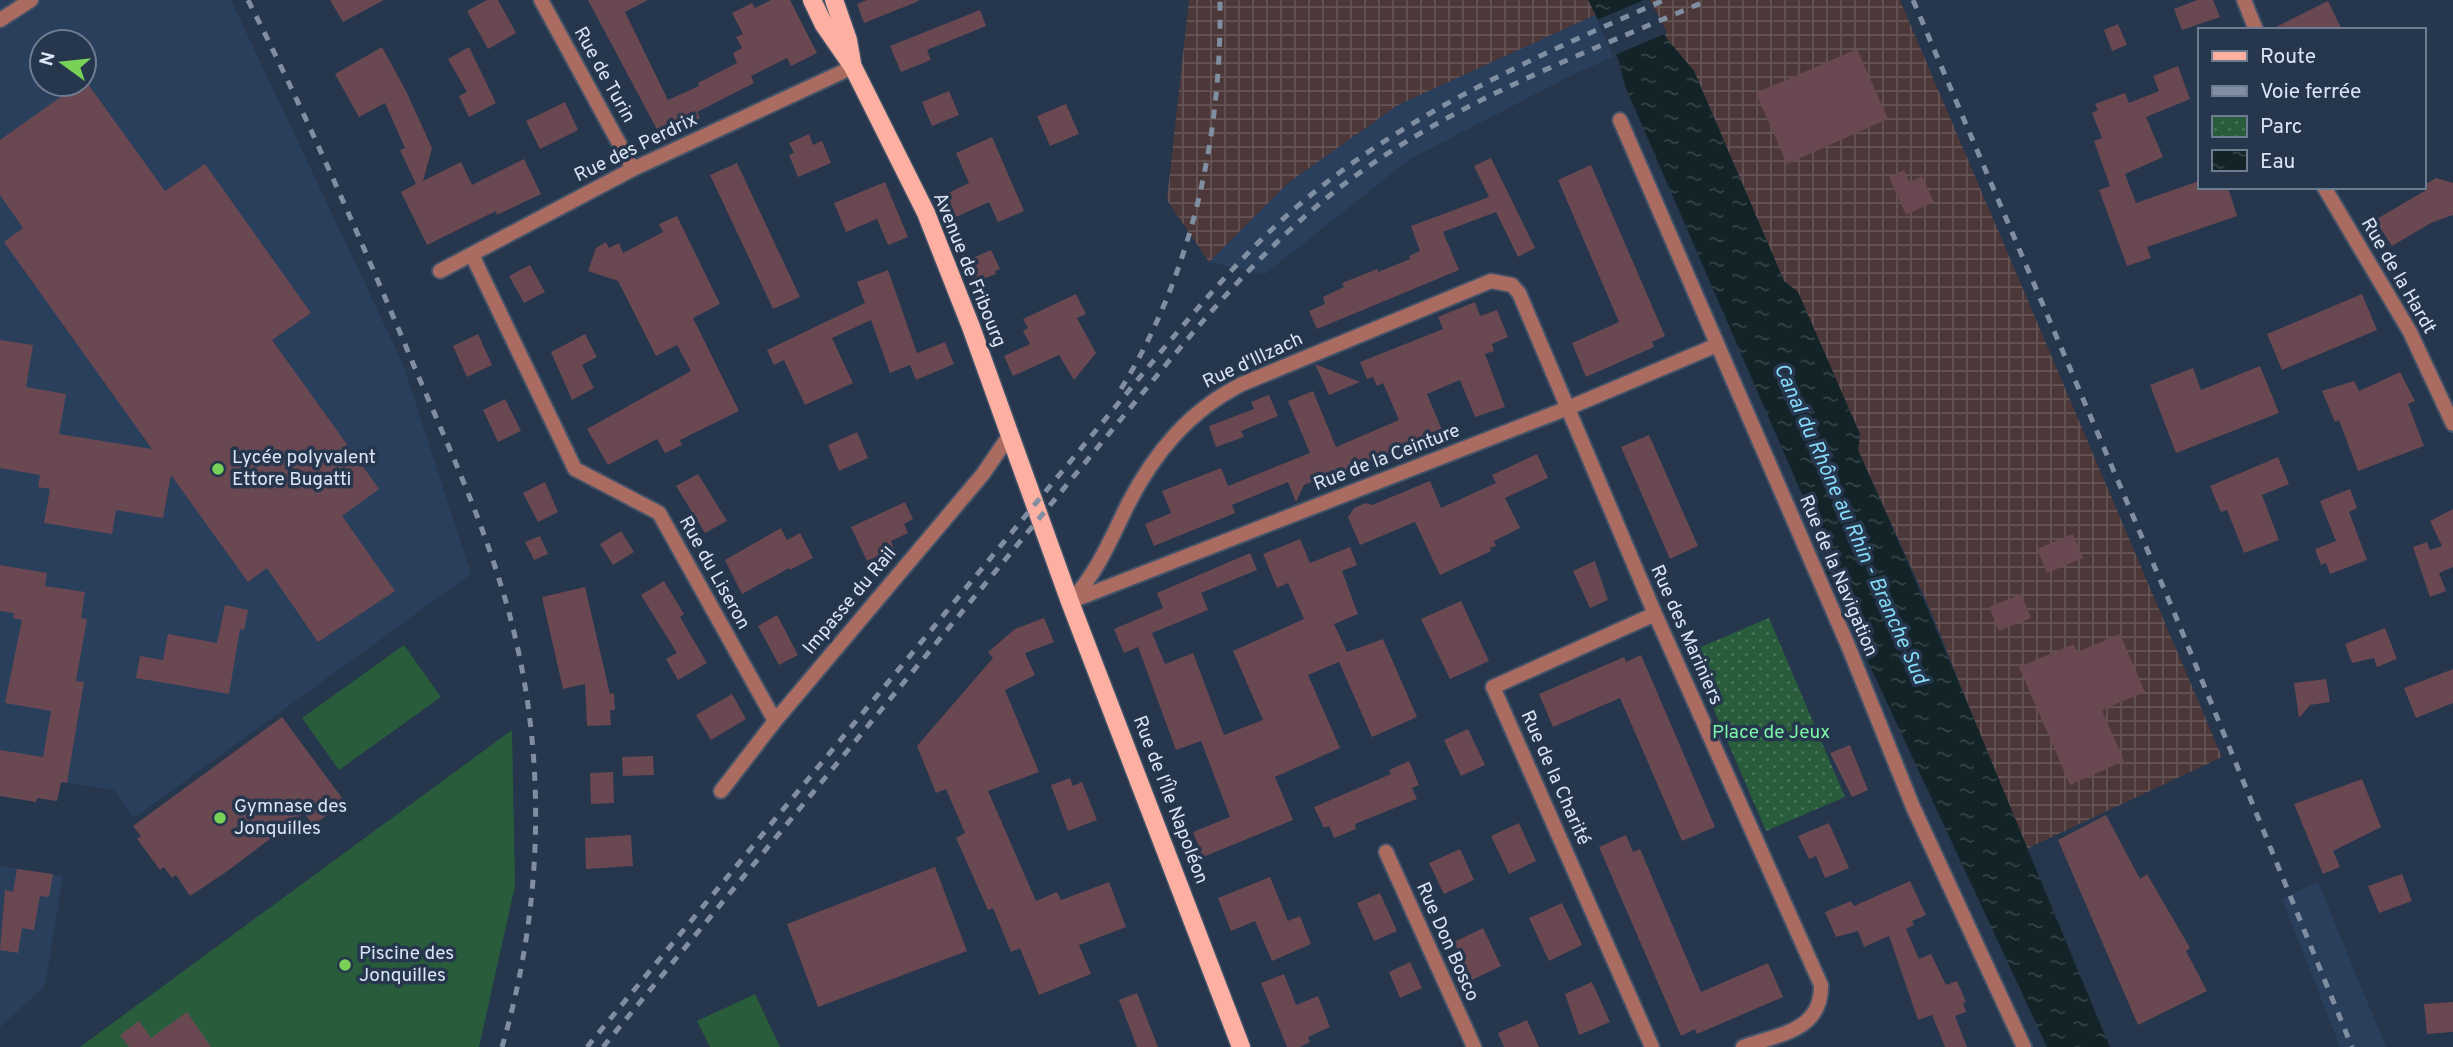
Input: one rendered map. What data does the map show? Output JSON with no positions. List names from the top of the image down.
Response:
{
  "streets": {
    "main road": ["Avenue de Fribourg", "Rue de l'Île Napoléon"],
    "street": [
      "Rue de Turin",
      "Rue des Perdrix",
      "Rue de la Hardt",
      "Rue d'Illzach",
      "Rue de la Ceinture",
      "Rue du Liseron",
      "Rue de la Navigation",
      "Impasse du Rail",
      "Rue des Mariniers",
      "Rue de la Charité",
      "Rue Don Bosco"
    ]
  },
  "crossings": [
    ["Rue de Turin", "Rue des Perdrix"],
    ["Rue des Perdrix", "Avenue de Fribourg"],
    ["Rue des Perdrix", "Rue du Liseron"],
    ["Avenue de Fribourg", "Impasse du Rail"],
    ["Avenue de Fribourg", "Rue de l'Île Napoléon"],
    ["Rue d'Illzach", "Rue de la Ceinture"],
    ["Rue d'Illzach", "Rue des Mariniers"],
    ["Rue d'Illzach", "Rue de l'Île Napoléon"],
    ["Rue de la Ceinture", "Rue de la Navigation"],
    ["Rue de la Ceinture", "Rue des Mariniers"],
    ["Rue de la Ceinture", "Rue de l'Île Napoléon"],
    ["Rue du Liseron", "Impasse du Rail"],
    ["Rue des Mariniers", "Rue de la Charité"]
  ],
  "water": ["Canal du Rhône au Rhin - Branche Sud"],
  "parks": ["Place de Jeux"],
  "places": ["Lycée polyvalent Ettore Bugatti", "Gymnase des Jonquilles", "Piscine des Jonquilles"],
  "legend": [
    "Route",
    "Voie ferrée",
    "Parc",
    "Eau"
  ],
  "north": "left"
}
